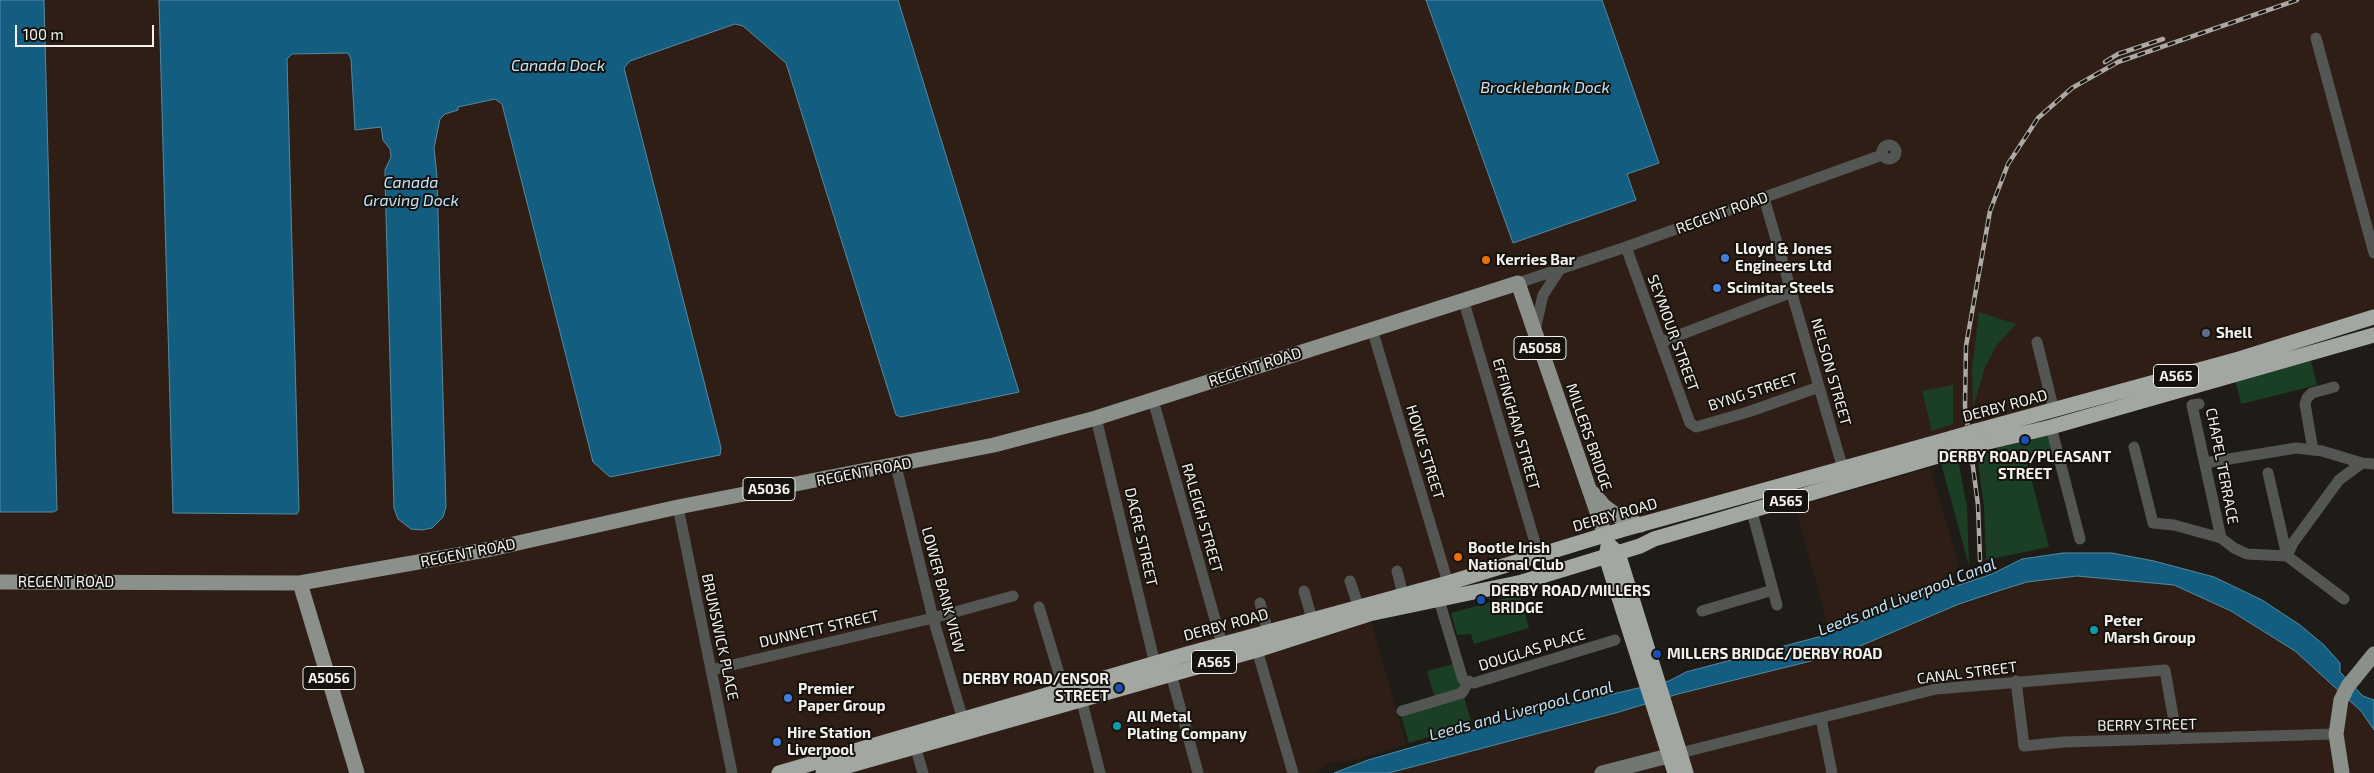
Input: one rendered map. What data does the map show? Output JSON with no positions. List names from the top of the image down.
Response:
{
  "streets": {
    "highway": [
      "A5058",
      "A565",
      "DERBY ROAD",
      "MILLERS BRIDGE"
    ],
    "main road": ["REGENT ROAD", "A5036", "A5056"],
    "street": [
      "SEYMOUR STREET",
      "NELSON STREET",
      "BYNG STREET",
      "EFFINGHAM STREET",
      "HOWE STREET",
      "CHAPEL TERRACE",
      "RALEIGH STREET",
      "DACRE STREET",
      "LOWER BANK VIEW",
      "DUNNETT STREET",
      "BRUNSWICK PLACE",
      "DOUGLAS PLACE",
      "CANAL STREET",
      "BERRY STREET"
    ]
  },
  "crossings": [
    ["REGENT ROAD", "SEYMOUR STREET"],
    ["REGENT ROAD", "NELSON STREET"],
    ["REGENT ROAD", "EFFINGHAM STREET"],
    ["REGENT ROAD", "MILLERS BRIDGE"],
    ["REGENT ROAD", "HOWE STREET"],
    ["REGENT ROAD", "RALEIGH STREET"],
    ["REGENT ROAD", "DACRE STREET"],
    ["REGENT ROAD", "LOWER BANK VIEW"],
    ["REGENT ROAD", "BRUNSWICK PLACE"],
    ["REGENT ROAD", "A5056"],
    ["SEYMOUR STREET", "BYNG STREET"],
    ["NELSON STREET", "BYNG STREET"],
    ["NELSON STREET", "DERBY ROAD"],
    ["DERBY ROAD", "EFFINGHAM STREET"],
    ["DERBY ROAD", "MILLERS BRIDGE"],
    ["DERBY ROAD", "HOWE STREET"],
    ["DERBY ROAD", "RALEIGH STREET"],
    ["DERBY ROAD", "DACRE STREET"],
    ["DERBY ROAD", "LOWER BANK VIEW"],
    ["DERBY ROAD", "DOUGLAS PLACE"],
    ["MILLERS BRIDGE", "CANAL STREET"],
    ["LOWER BANK VIEW", "DUNNETT STREET"],
    ["DUNNETT STREET", "BRUNSWICK PLACE"],
    ["CANAL STREET", "BERRY STREET"]
  ],
  "water": [
    "Canada Dock",
    "Brocklebank Dock",
    "Canada Graving Dock",
    "Leeds and Liverpool Canal"
  ],
  "places": [
    "Lloyd & Jones Engineers Ltd",
    "Kerries Bar",
    "Scimitar Steels",
    "Shell",
    "DERBY ROAD/PLEASANT STREET",
    "Bootle Irish National Club",
    "DERBY ROAD/MILLERS BRIDGE",
    "Peter Marsh Group",
    "MILLERS BRIDGE/DERBY ROAD",
    "DERBY ROAD/ENSOR STREET",
    "Premier Paper Group",
    "All Metal Plating Company",
    "Hire Station Liverpool"
  ],
  "scale_bar": "100 m"
}
